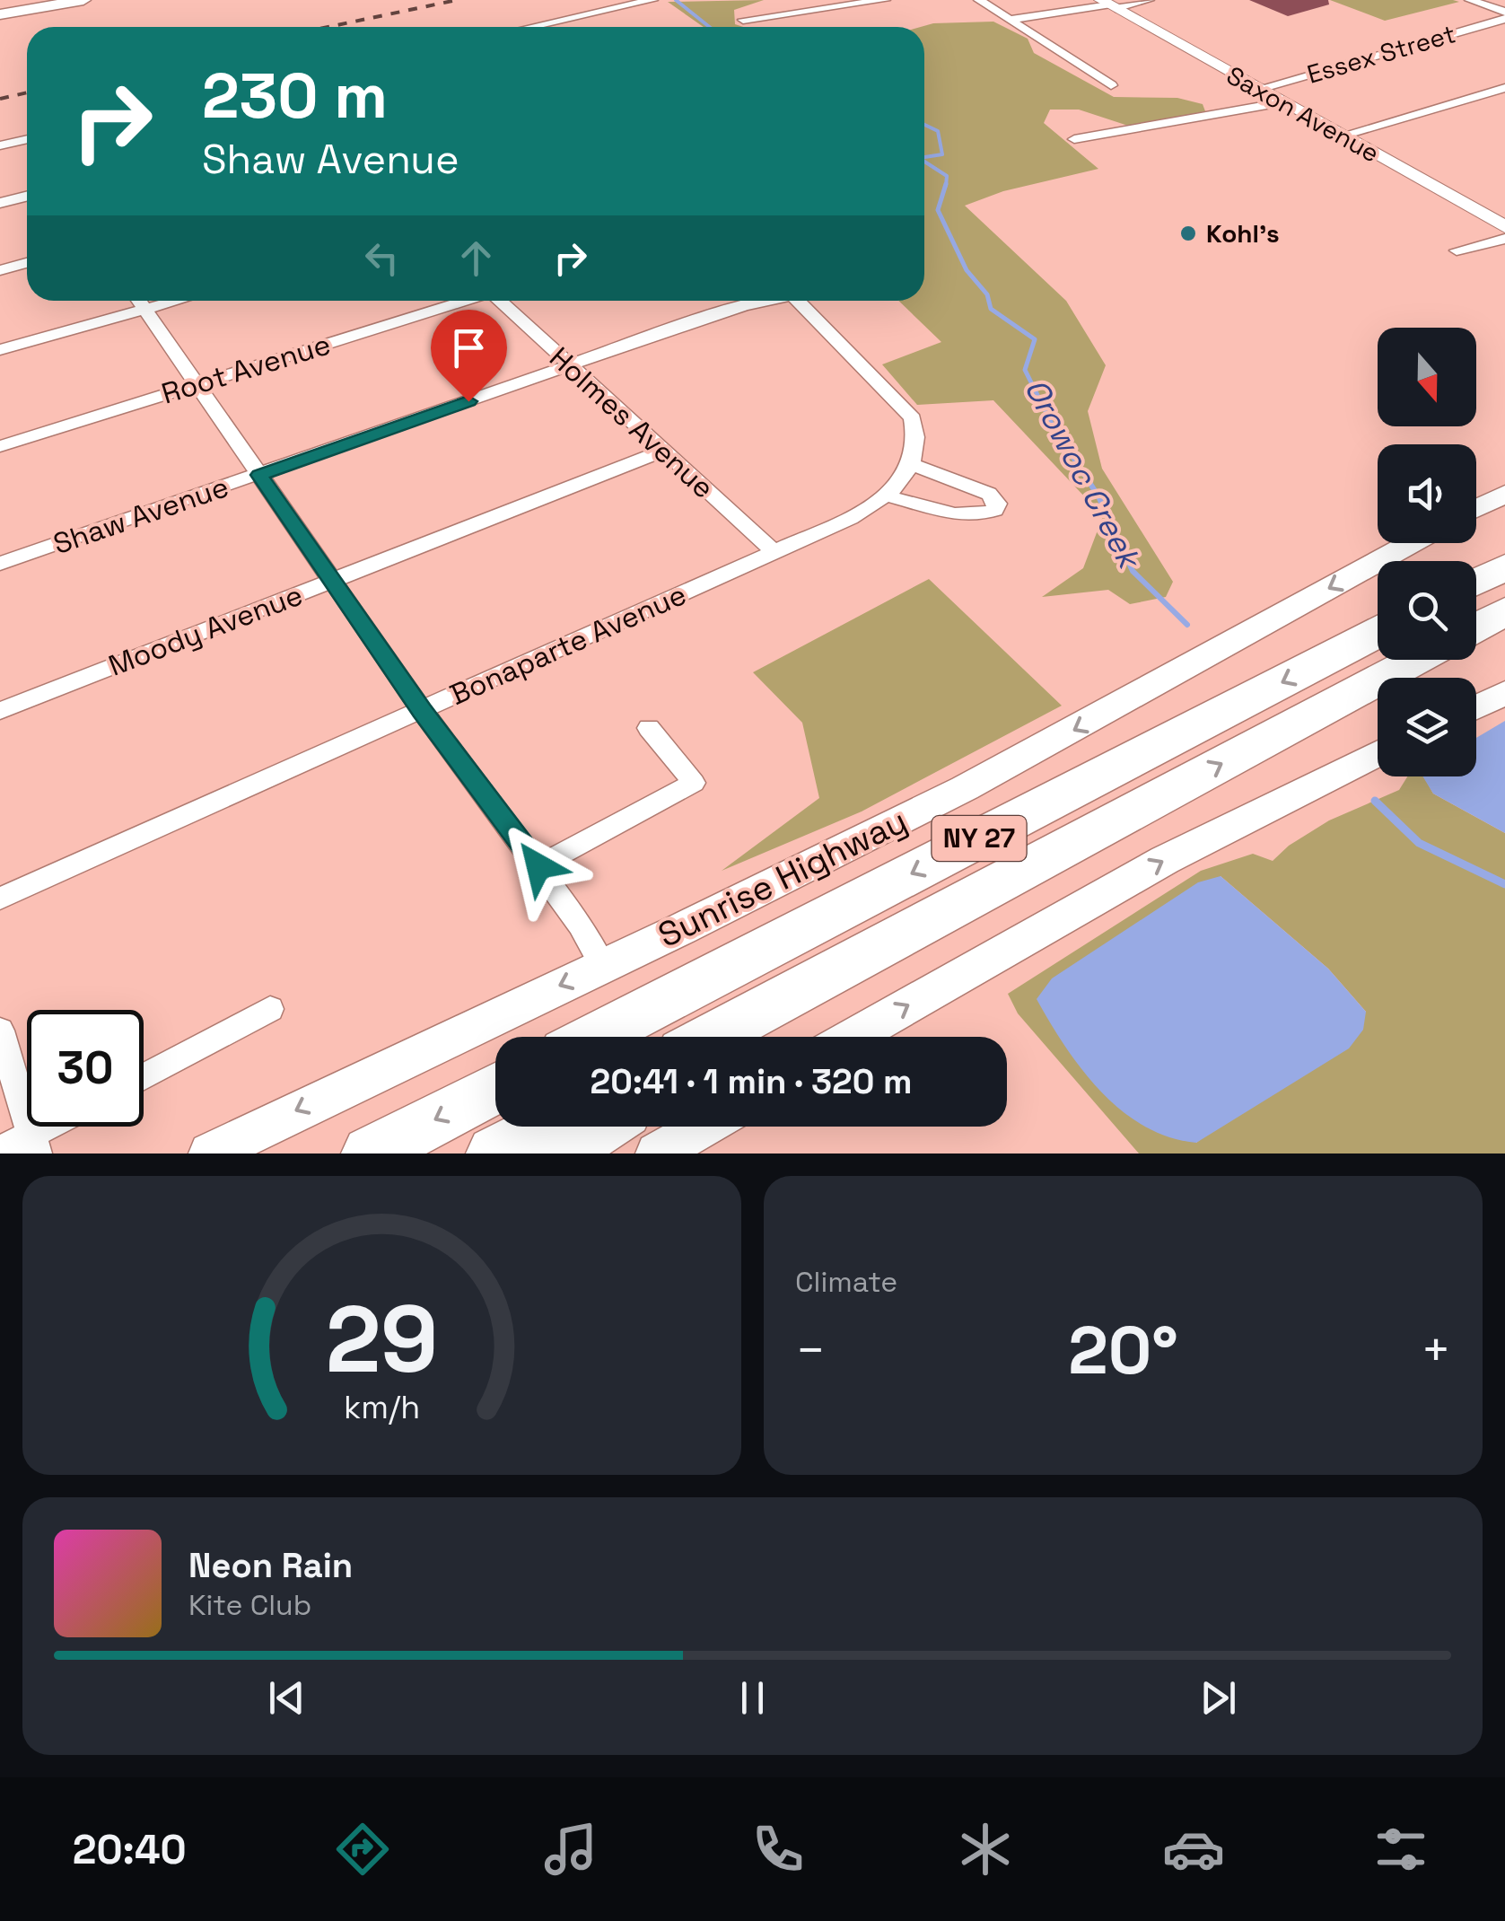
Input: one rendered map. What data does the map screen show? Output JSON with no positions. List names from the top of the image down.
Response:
{
  "streets": {
    "highway": ["NY 27", "Sunrise Highway"],
    "street": [
      "Essex Street",
      "Saxon Avenue",
      "Root Avenue",
      "Holmes Avenue",
      "Shaw Avenue",
      "Moody Avenue",
      "Bonaparte Avenue"
    ]
  },
  "crossings": [
    ["Essex Street", "Saxon Avenue"],
    ["Holmes Avenue", "Shaw Avenue"],
    ["Holmes Avenue", "Moody Avenue"],
    ["Holmes Avenue", "Bonaparte Avenue"]
  ],
  "water": ["Orowoc Creek"],
  "places": ["Kohl's"],
  "north": "bottom",
  "page": {
    "turn": ["230 m", "Shaw Avenue"],
    "limit": "30",
    "trip": "20:41 · 1 min · 320 m",
    "tile": "Climate",
    "heat": ["−", "20°", "+"],
    "song": ["Neon Rain", "Kite Club"],
    "tabs": "20:40",
    "gauge": ["29", "km/h"]
  }
}
